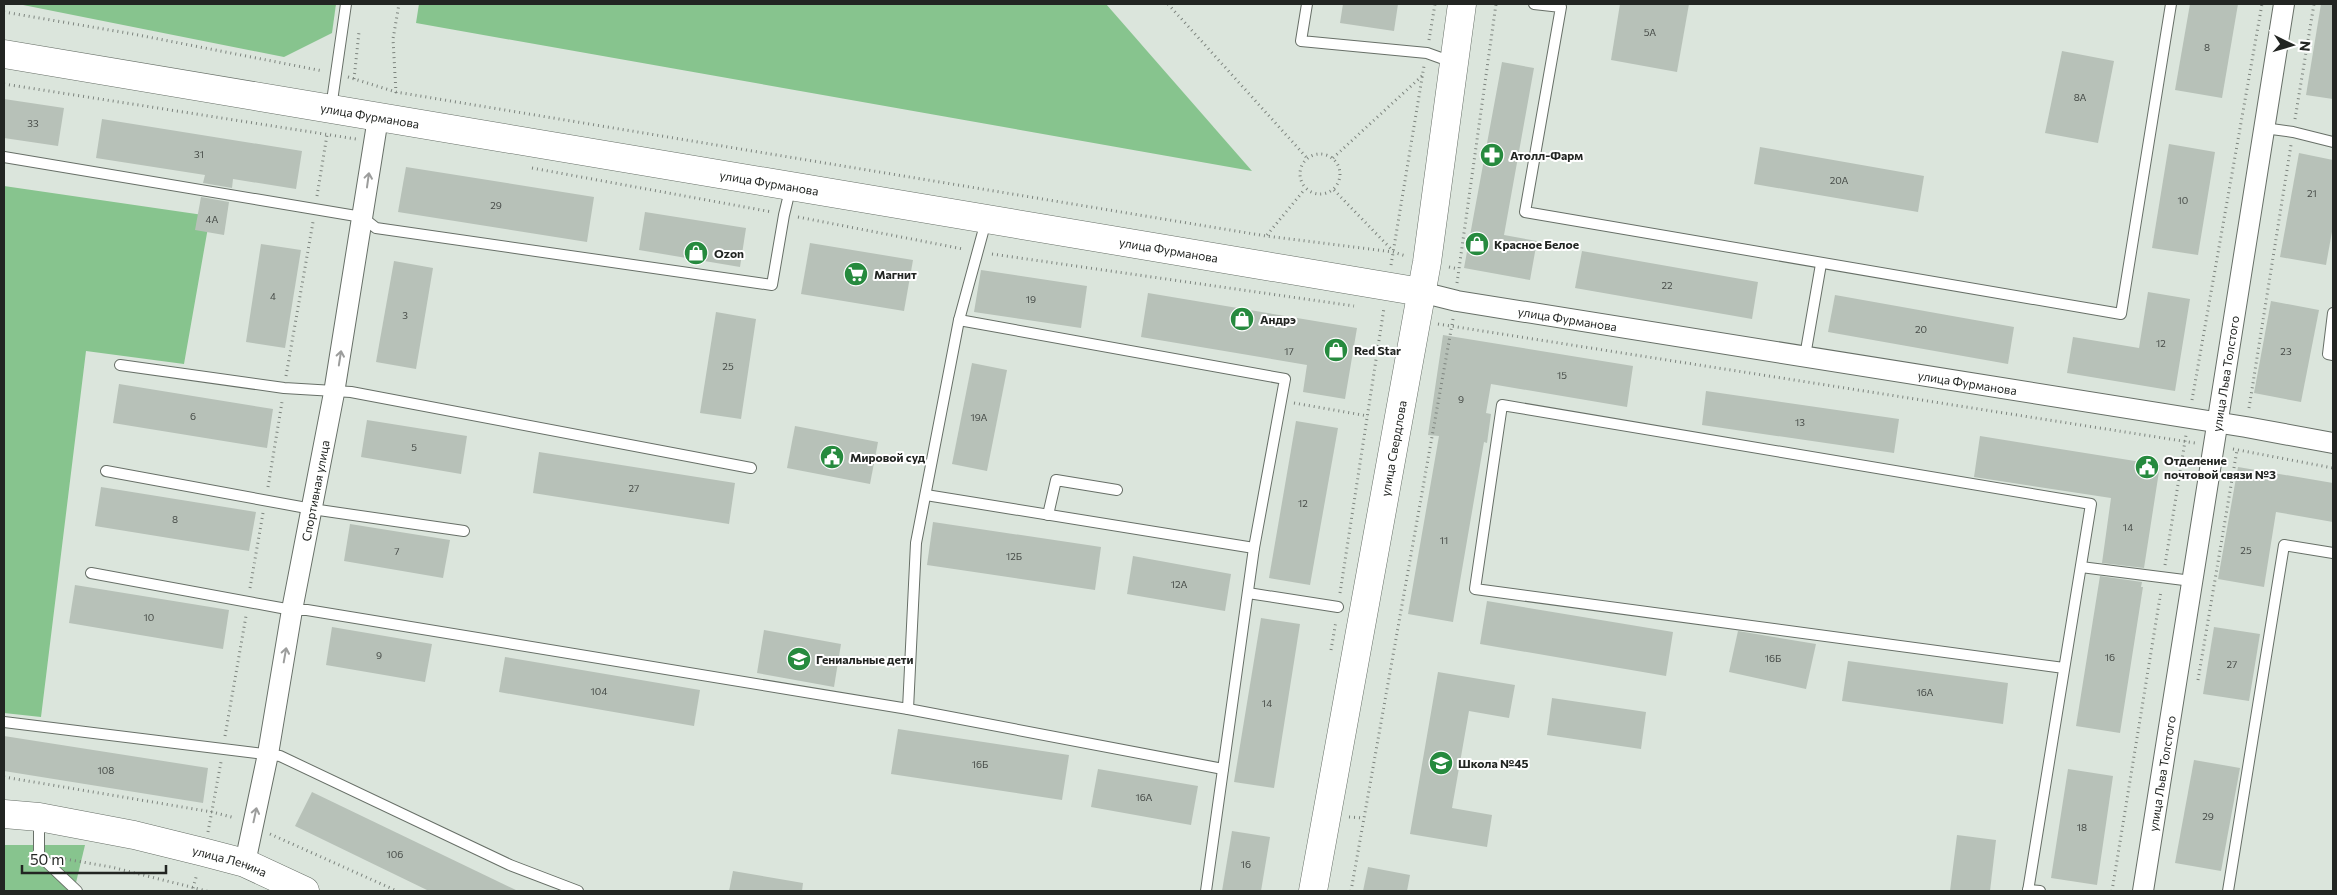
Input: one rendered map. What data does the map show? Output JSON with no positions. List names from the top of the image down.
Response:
{
  "streets": {
    "main road": ["улица Фурманова", "улица Свердлова", "улица Ленина"],
    "street": ["улица Льва Толстого", "Спортивная улица"]
  },
  "crossings": [
    ["улица Фурманова", "улица Льва Толстого"],
    ["улица Фурманова", "улица Свердлова"],
    ["улица Фурманова", "Спортивная улица"],
    ["Спортивная улица", "улица Ленина"]
  ],
  "one_way": ["Спортивная улица"],
  "places": {
    "pharmacy": ["Атолл-Фарм"],
    "shop": [
      "Красное Белое",
      "Ozon",
      "Андрэ",
      "Red Star"
    ],
    "supermarket": ["Магнит"],
    "public building": ["Мировой суд", "Отделение почтовой связи №3"],
    "school or university": ["Гениальные дети", "Школа №45"]
  },
  "house_numbers": [
    "5А",
    "8",
    "8А",
    "33",
    "31",
    "20А",
    "21",
    "10",
    "29",
    "4А",
    "22",
    "4",
    "19",
    "3",
    "20",
    "12",
    "17",
    "23",
    "25",
    "15",
    "9",
    "6",
    "19А",
    "13",
    "5",
    "27",
    "12",
    "8",
    "14",
    "11",
    "25",
    "7",
    "12Б",
    "12А",
    "10",
    "9",
    "16",
    "16Б",
    "27",
    "104",
    "16А",
    "14",
    "16Б",
    "108",
    "16А",
    "29",
    "18",
    "106",
    "16"
  ],
  "scale_bar": "50 m",
  "north": "right"
}
